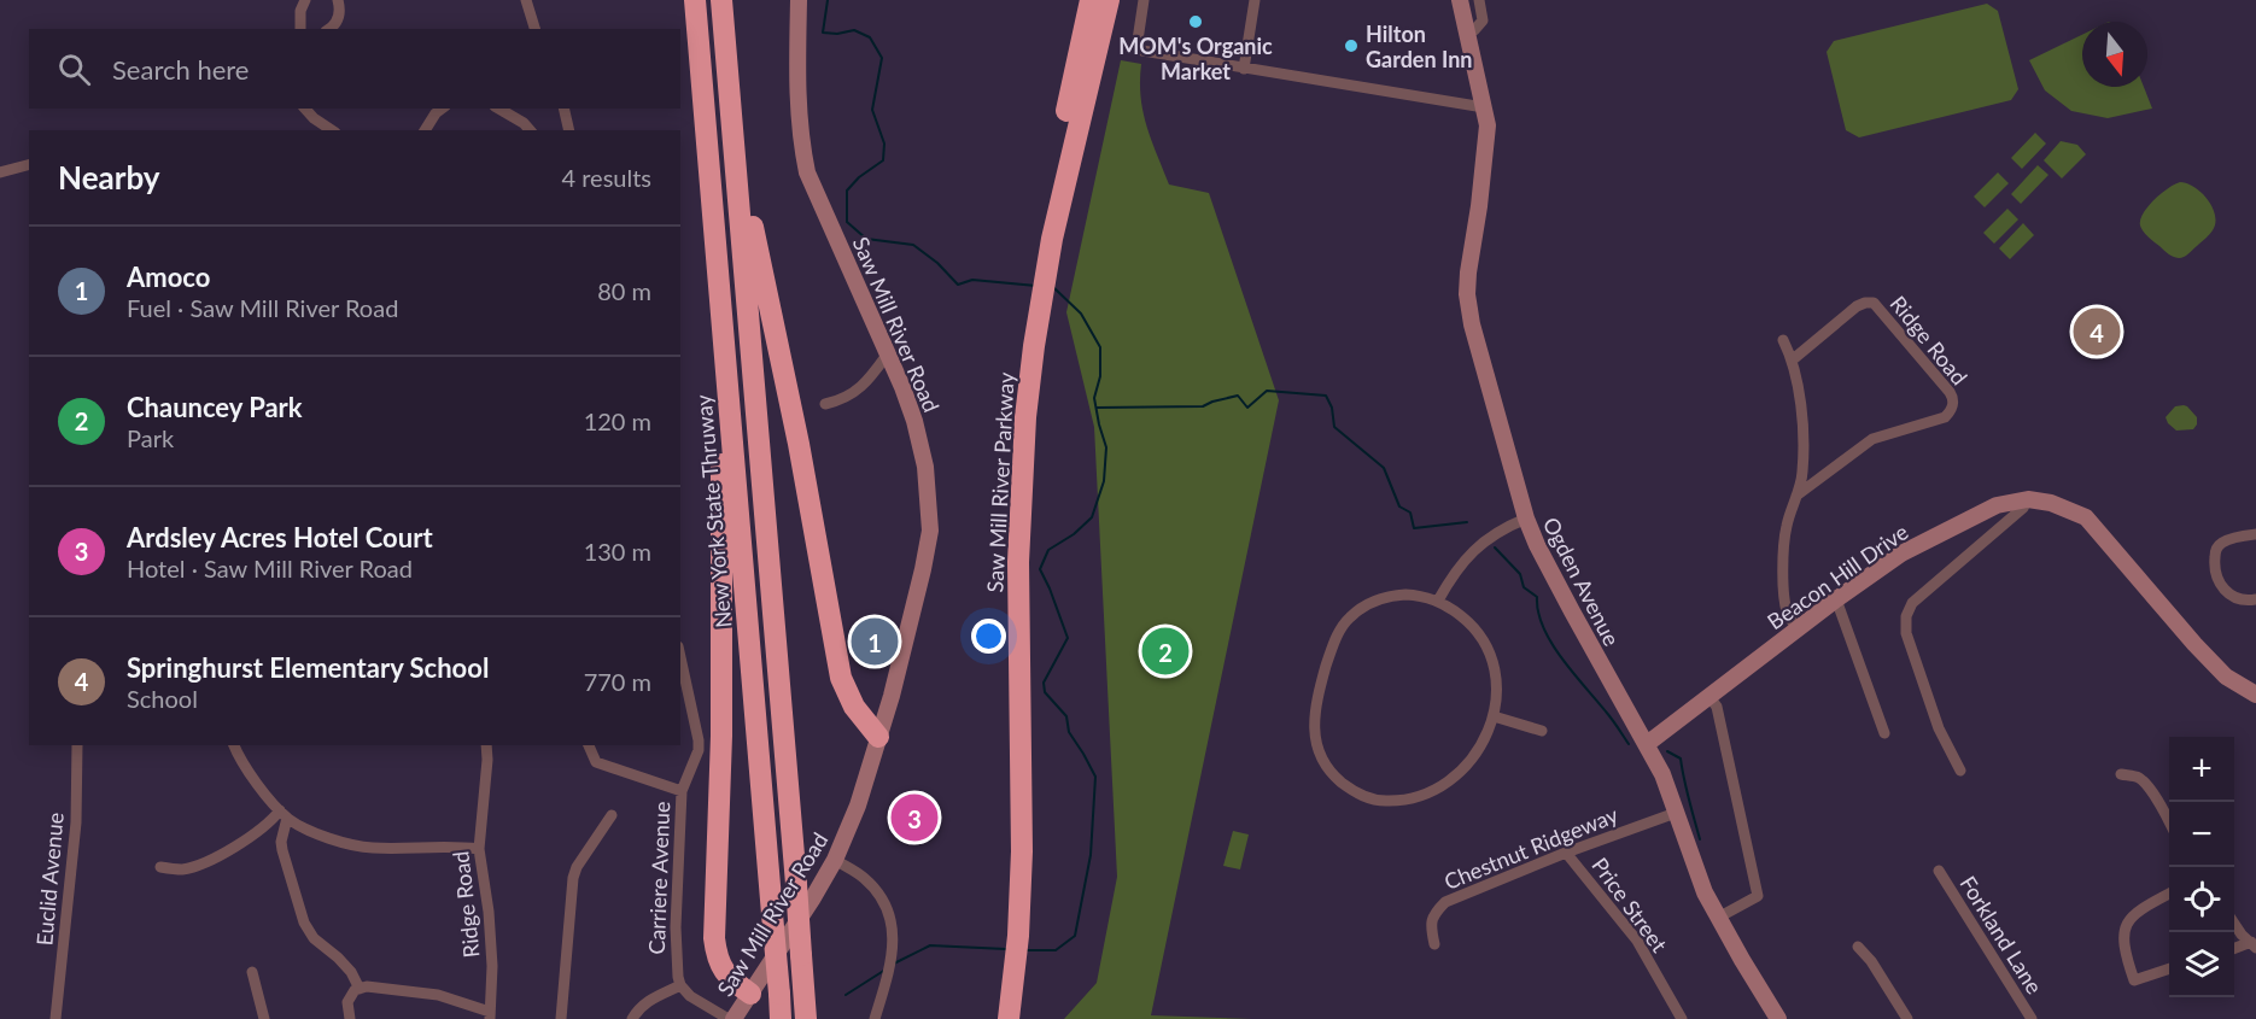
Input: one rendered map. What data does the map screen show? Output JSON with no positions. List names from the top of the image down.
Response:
{
  "streets": {
    "highway": ["Saw Mill River Parkway", "New York State Thruway"],
    "street": [
      "Saw Mill River Road",
      "Ridge Road",
      "Beacon Hill Drive",
      "Ogden Avenue",
      "Chestnut Ridgeway",
      "Carriere Avenue",
      "Euclid Avenue",
      "Price Street",
      "Forkland Lane"
    ]
  },
  "crossings": [
    ["Beacon Hill Drive", "Ogden Avenue"],
    ["Ogden Avenue", "Chestnut Ridgeway"],
    ["Chestnut Ridgeway", "Price Street"]
  ],
  "places": ["MOM's Organic Market", "Hilton Garden Inn"],
  "north": "bottom",
  "page": {
    "search": "Search here",
    "heading": ["Nearby", "4 results"],
    "list": [
      {
        "mark": "1",
        "name": "Amoco",
        "note": "Fuel · Saw Mill River Road",
        "value": "80 m"
      },
      {
        "mark": "2",
        "name": "Chauncey Park",
        "note": "Park",
        "value": "120 m"
      },
      {
        "mark": "3",
        "name": "Ardsley Acres Hotel Court",
        "note": "Hotel · Saw Mill River Road",
        "value": "130 m"
      },
      {
        "mark": "4",
        "name": "Springhurst Elementary School",
        "note": "School",
        "value": "770 m"
      }
    ],
    "pins": [
      "4",
      "1",
      "2",
      "3"
    ],
    "map_buttons": ["+", "−"]
  }
}
